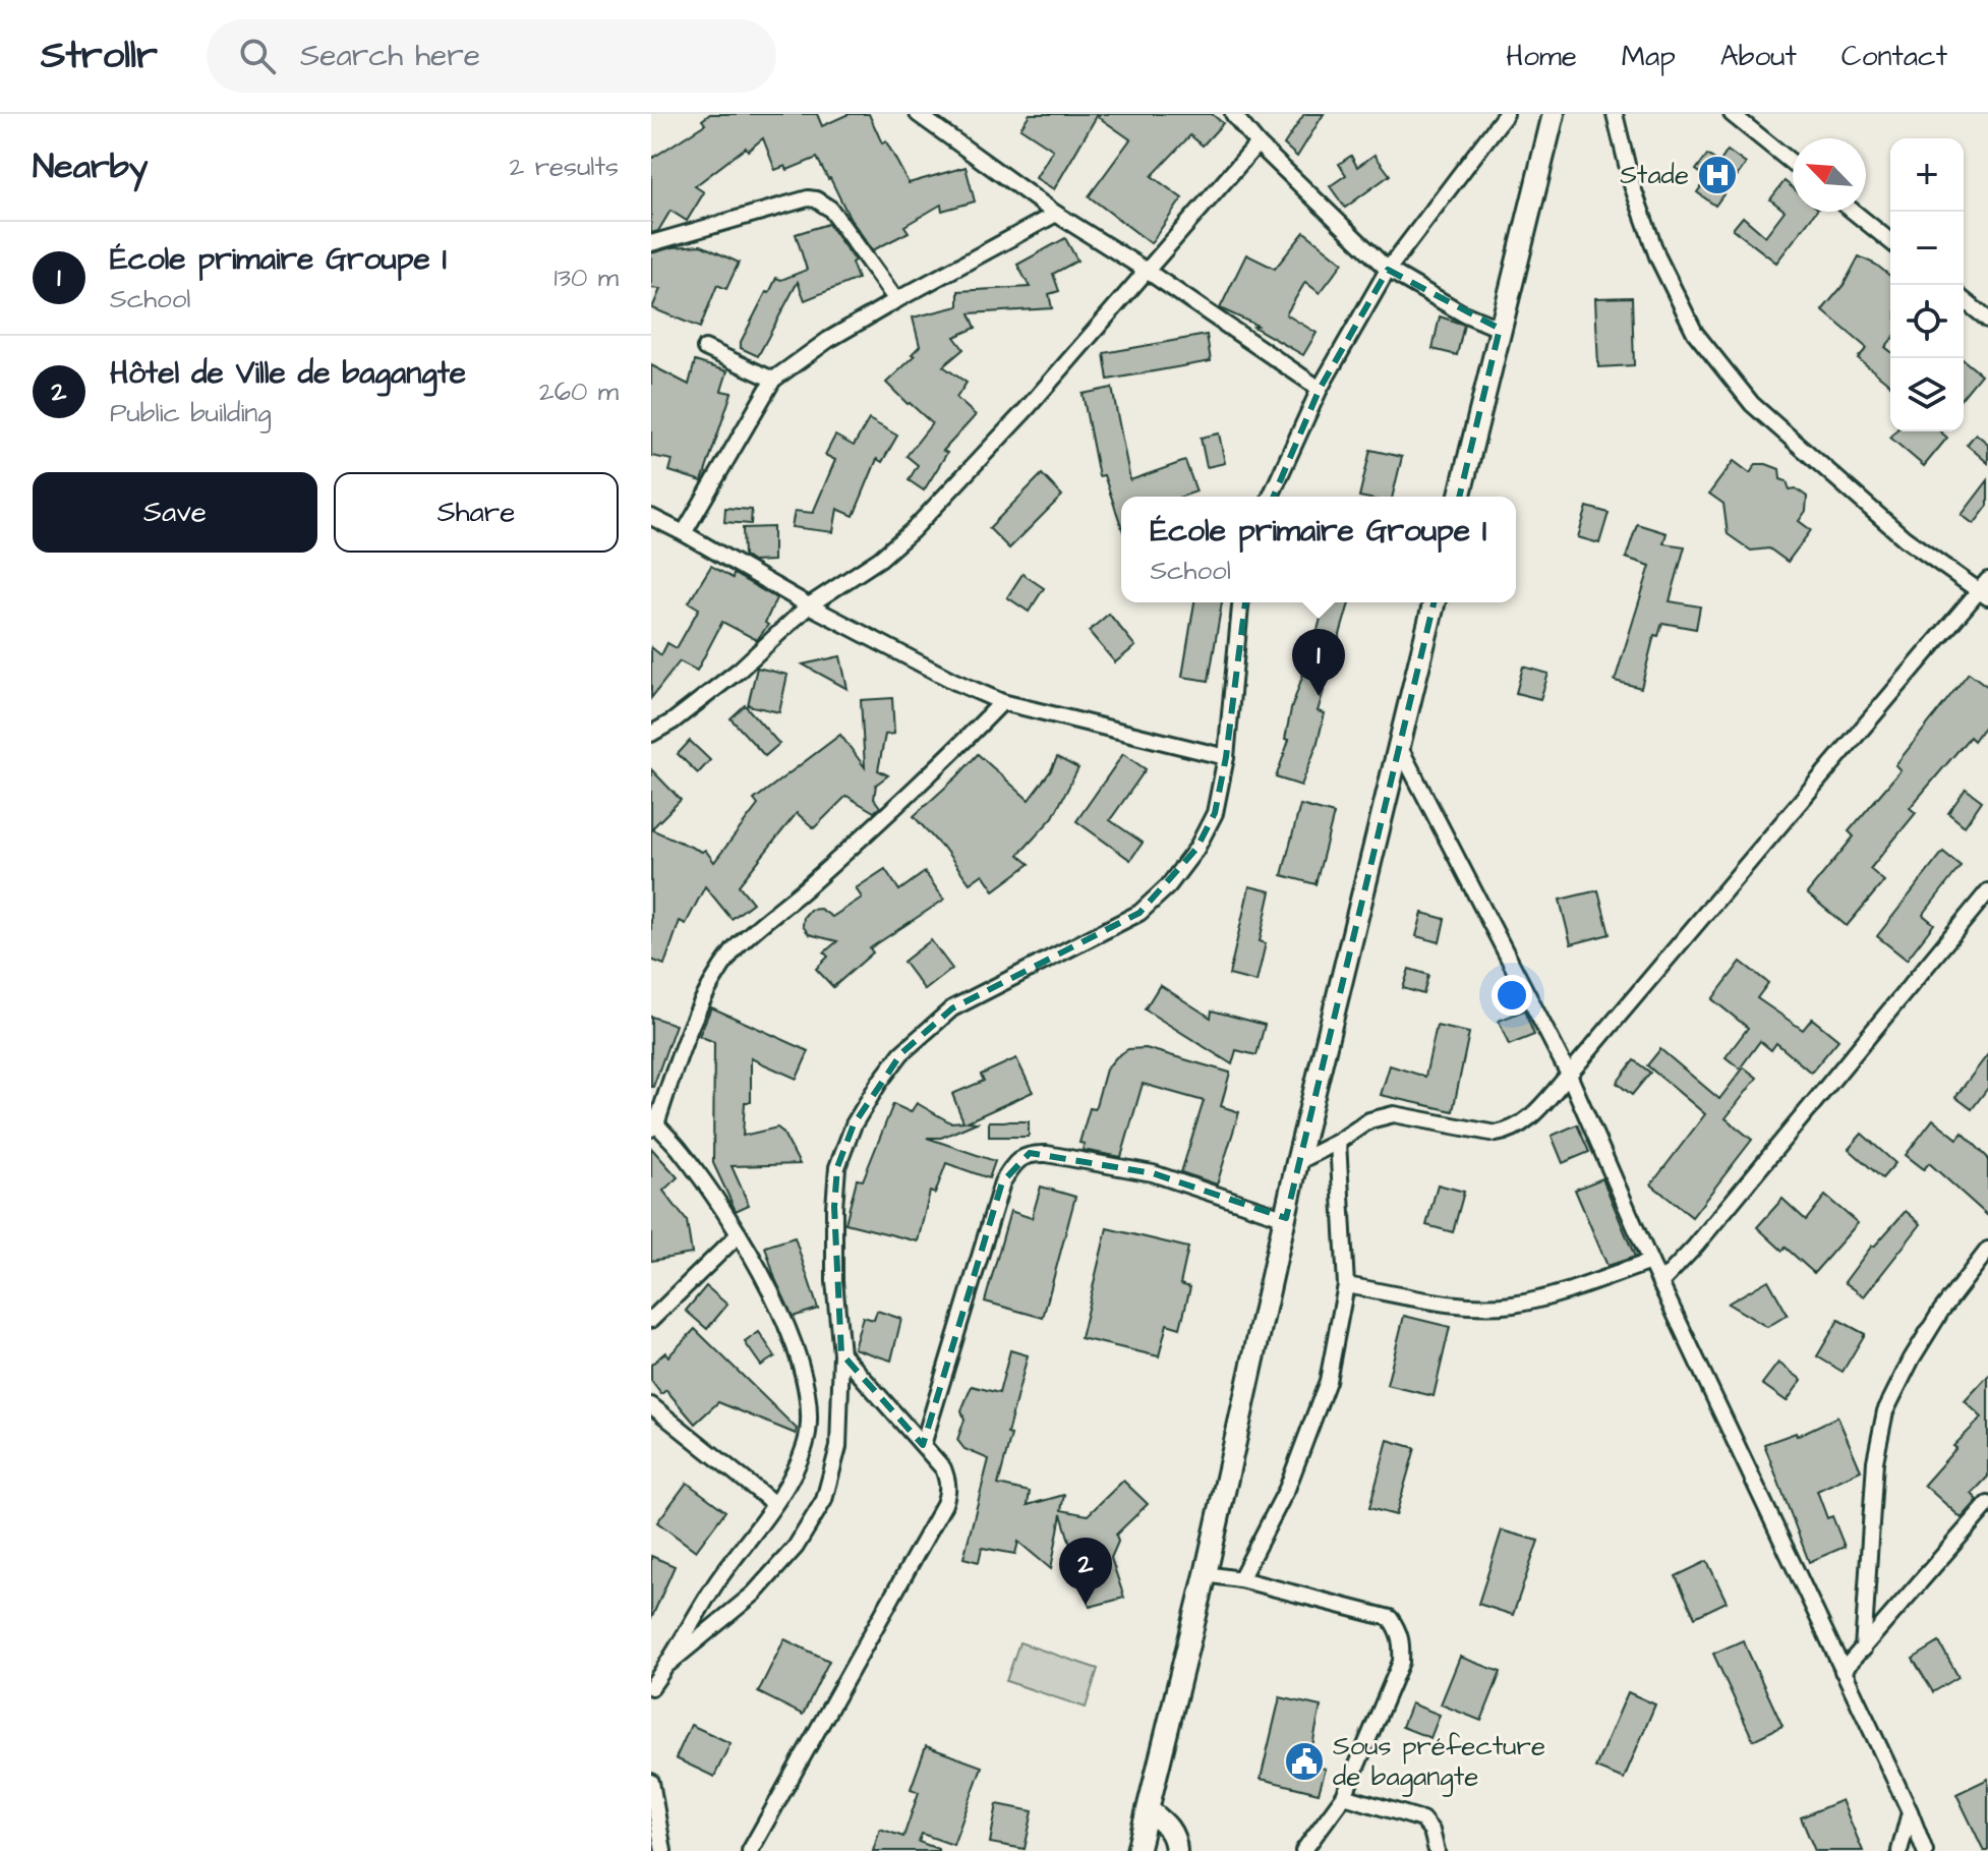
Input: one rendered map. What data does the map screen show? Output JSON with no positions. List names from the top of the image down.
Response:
{
  "places": {
    "hospital": ["Stade"],
    "public building": ["Sous préfecture de bagangte"]
  },
  "north": "top left",
  "page": {
    "header": "Strollr",
    "search": "Search here",
    "nav": [
      "Home",
      "Map",
      "About",
      "Contact"
    ],
    "heading": ["Nearby", "2 results"],
    "map_buttons": ["+", "−"],
    "list": [
      {
        "mark": "1",
        "name": "École primaire Groupe I",
        "note": "School",
        "value": "130 m"
      },
      {
        "mark": "2",
        "name": "Hôtel de Ville de bagangte",
        "note": "Public building",
        "value": "260 m"
      }
    ],
    "buttons": ["Save", "Share"],
    "popup": ["École primaire Groupe I", "School"],
    "pins": ["1", "2"]
  }
}
